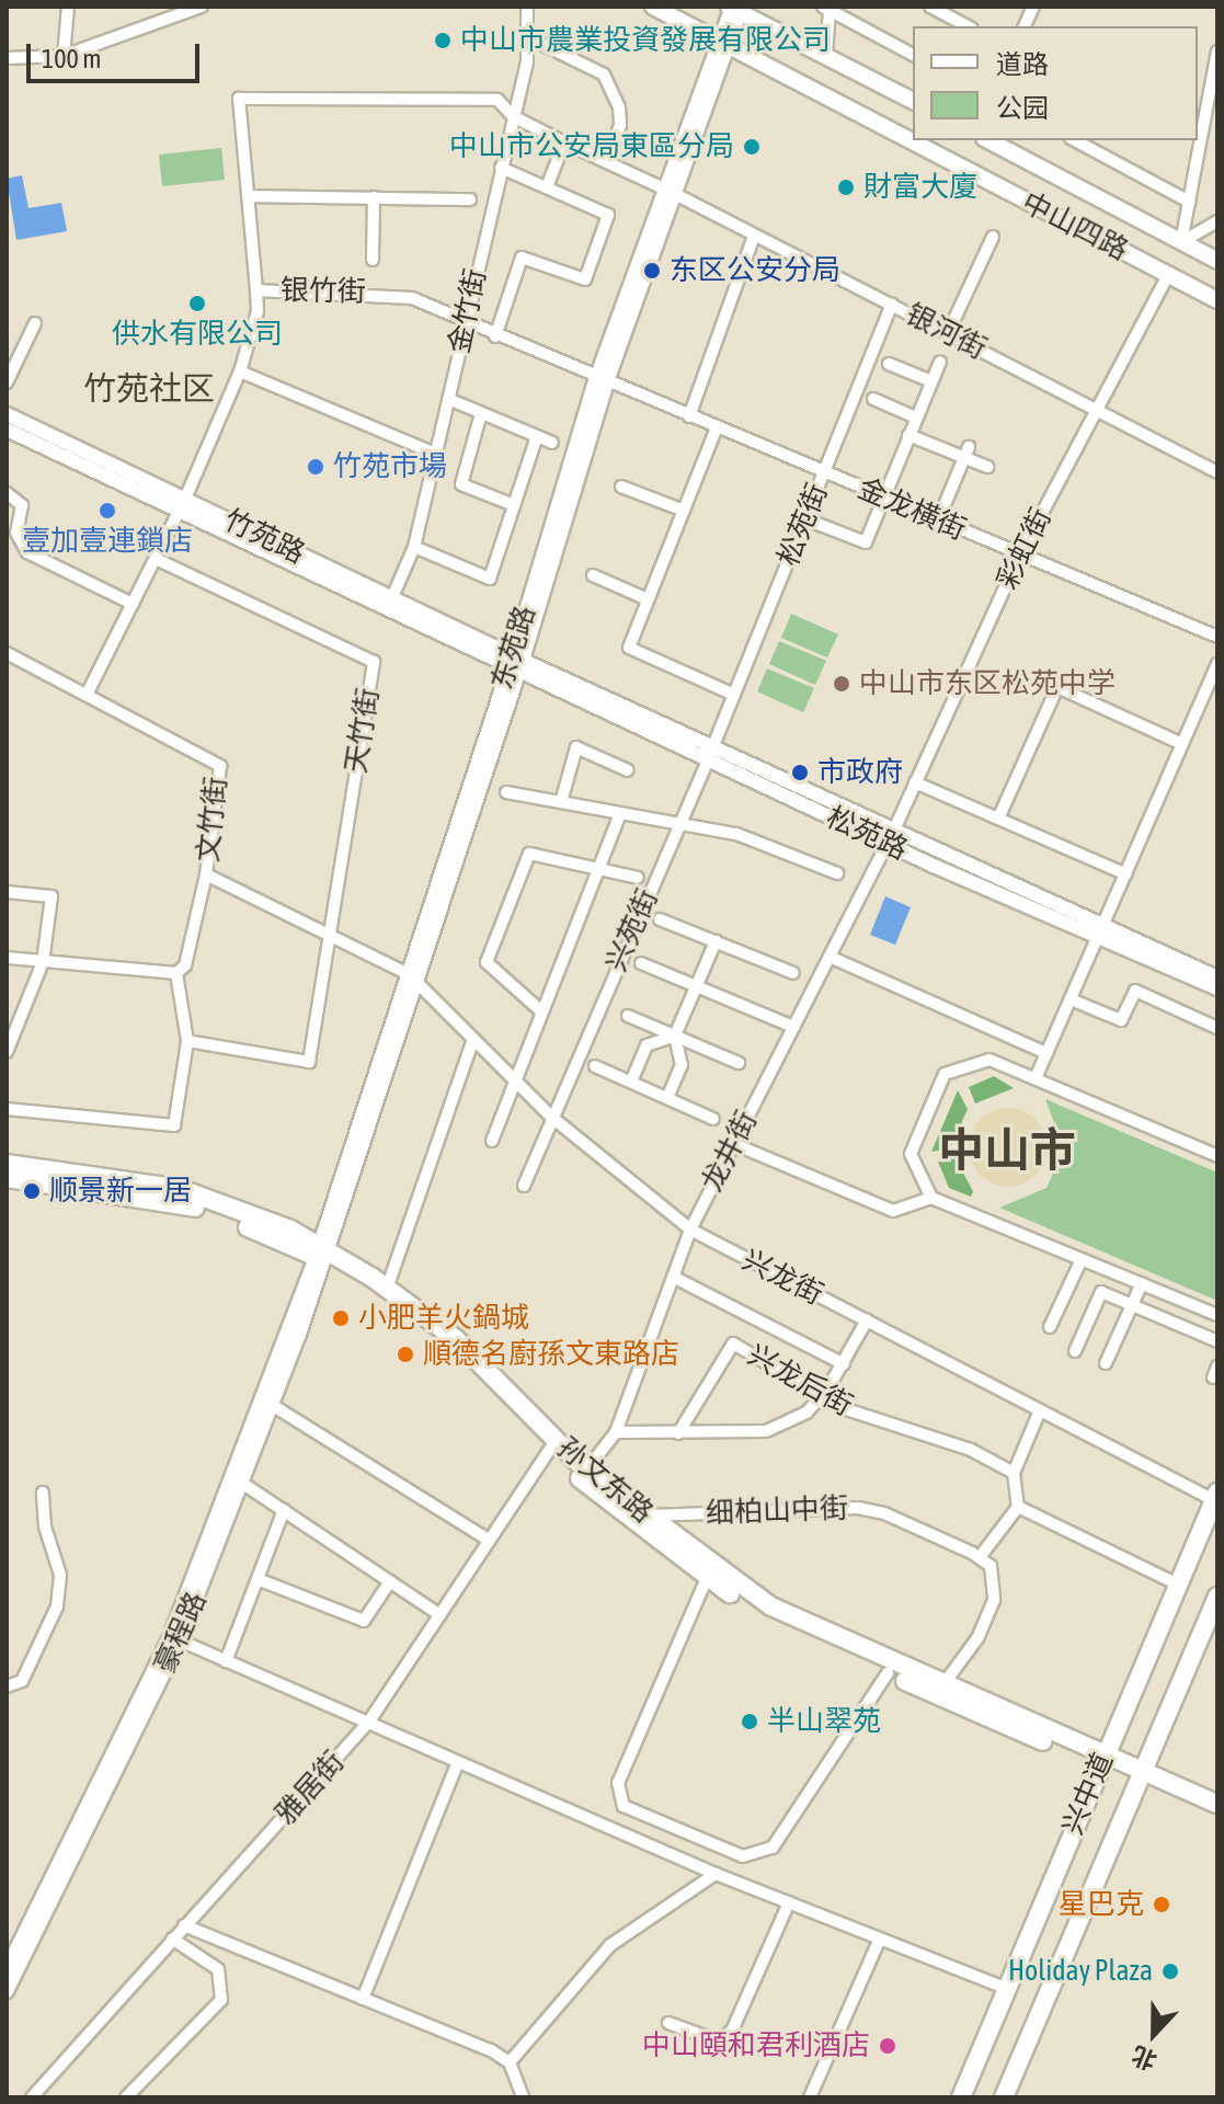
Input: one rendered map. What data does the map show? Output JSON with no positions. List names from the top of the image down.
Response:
{
  "streets": {
    "main road": ["中山四路", "孙文东路", "兴中道"],
    "street": [
      "银竹街",
      "金竹街",
      "银河街",
      "金龙横街",
      "松苑街",
      "竹苑路",
      "彩虹街",
      "东苑路",
      "天竹街",
      "文竹街",
      "松苑路",
      "兴苑街",
      "龙井街",
      "兴龙街",
      "兴龙后街",
      "细柏山中街",
      "豪程路",
      "雅居街"
    ]
  },
  "crossings": [
    ["中山四路", "彩虹街"],
    ["中山四路", "东苑路"],
    ["银竹街", "金竹街"],
    ["银竹街", "金龙横街"],
    ["银竹街", "竹苑路"],
    ["银竹街", "东苑路"],
    ["银竹街", "天竹街"],
    ["银竹街", "文竹街"],
    ["金竹街", "银河街"],
    ["金竹街", "竹苑路"],
    ["银河街", "松苑街"],
    ["银河街", "彩虹街"],
    ["银河街", "东苑路"],
    ["金龙横街", "松苑街"],
    ["金龙横街", "彩虹街"],
    ["金龙横街", "东苑路"],
    ["松苑街", "松苑路"],
    ["松苑街", "兴苑街"],
    ["竹苑路", "东苑路"],
    ["竹苑路", "松苑路"],
    ["彩虹街", "松苑路"],
    ["彩虹街", "龙井街"],
    ["东苑路", "松苑路"],
    ["东苑路", "兴龙街"],
    ["东苑路", "孙文东路"],
    ["东苑路", "豪程路"],
    ["松苑路", "兴苑街"],
    ["松苑路", "龙井街"],
    ["兴苑街", "兴龙街"],
    ["龙井街", "兴龙街"],
    ["龙井街", "孙文东路"],
    ["兴龙街", "兴中道"],
    ["孙文东路", "细柏山中街"],
    ["孙文东路", "豪程路"],
    ["孙文东路", "雅居街"],
    ["孙文东路", "兴中道"]
  ],
  "districts": ["竹苑社区", "中山市"],
  "places": [
    "中山市農業投資發展有限公司",
    "中山市公安局東區分局",
    "財富大廈",
    "东区公安分局",
    "供水有限公司",
    "竹苑市場",
    "壹加壹連鎖店",
    "中山市东区松苑中学",
    "市政府",
    "顺景新一居",
    "小肥羊火鍋城",
    "順德名廚孫文東路店",
    "半山翠苑",
    "星巴克",
    "Holiday Plaza",
    "中山頤和君利酒店"
  ],
  "legend": ["道路", "公园"],
  "scale_bar": "100 m",
  "north": "bottom"
}
